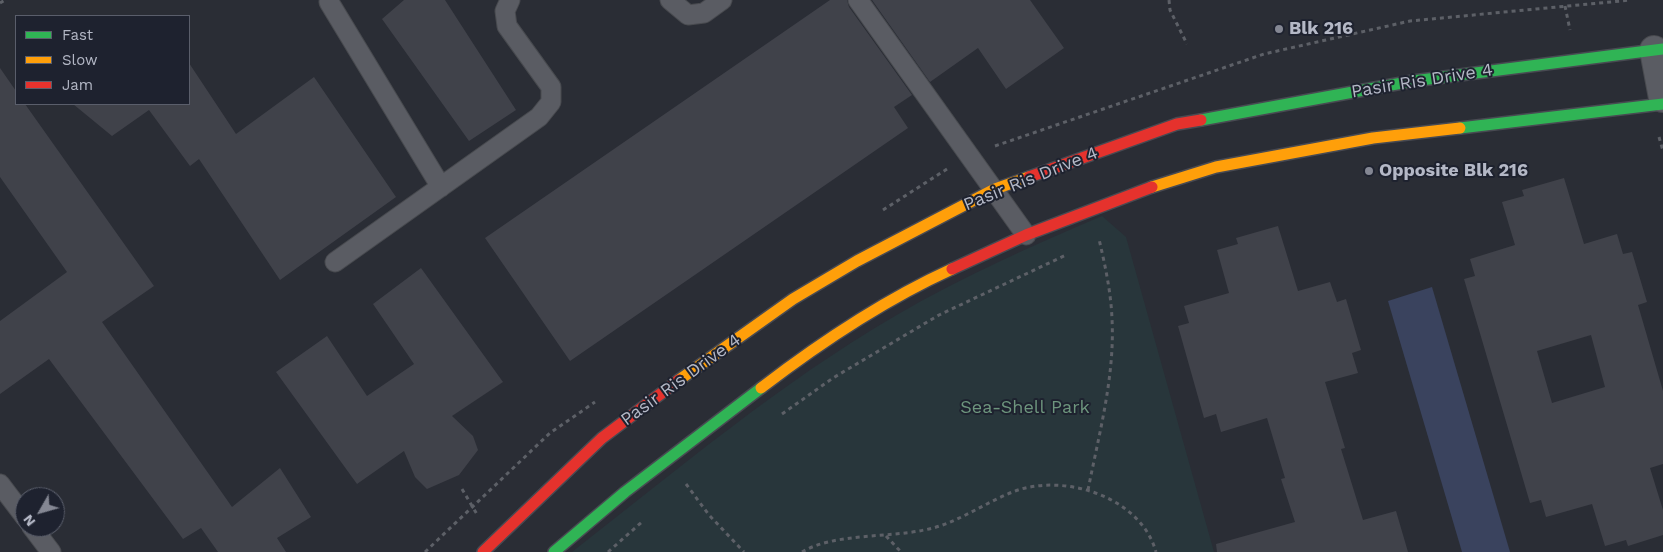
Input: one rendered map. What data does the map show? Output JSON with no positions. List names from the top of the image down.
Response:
{
  "streets": {
    "street": ["Pasir Ris Drive 4"]
  },
  "parks": ["Sea-Shell Park"],
  "places": ["Blk 216", "Opposite Blk 216"],
  "legend": ["Fast", "Slow", "Jam"],
  "north": "bottom left"
}
